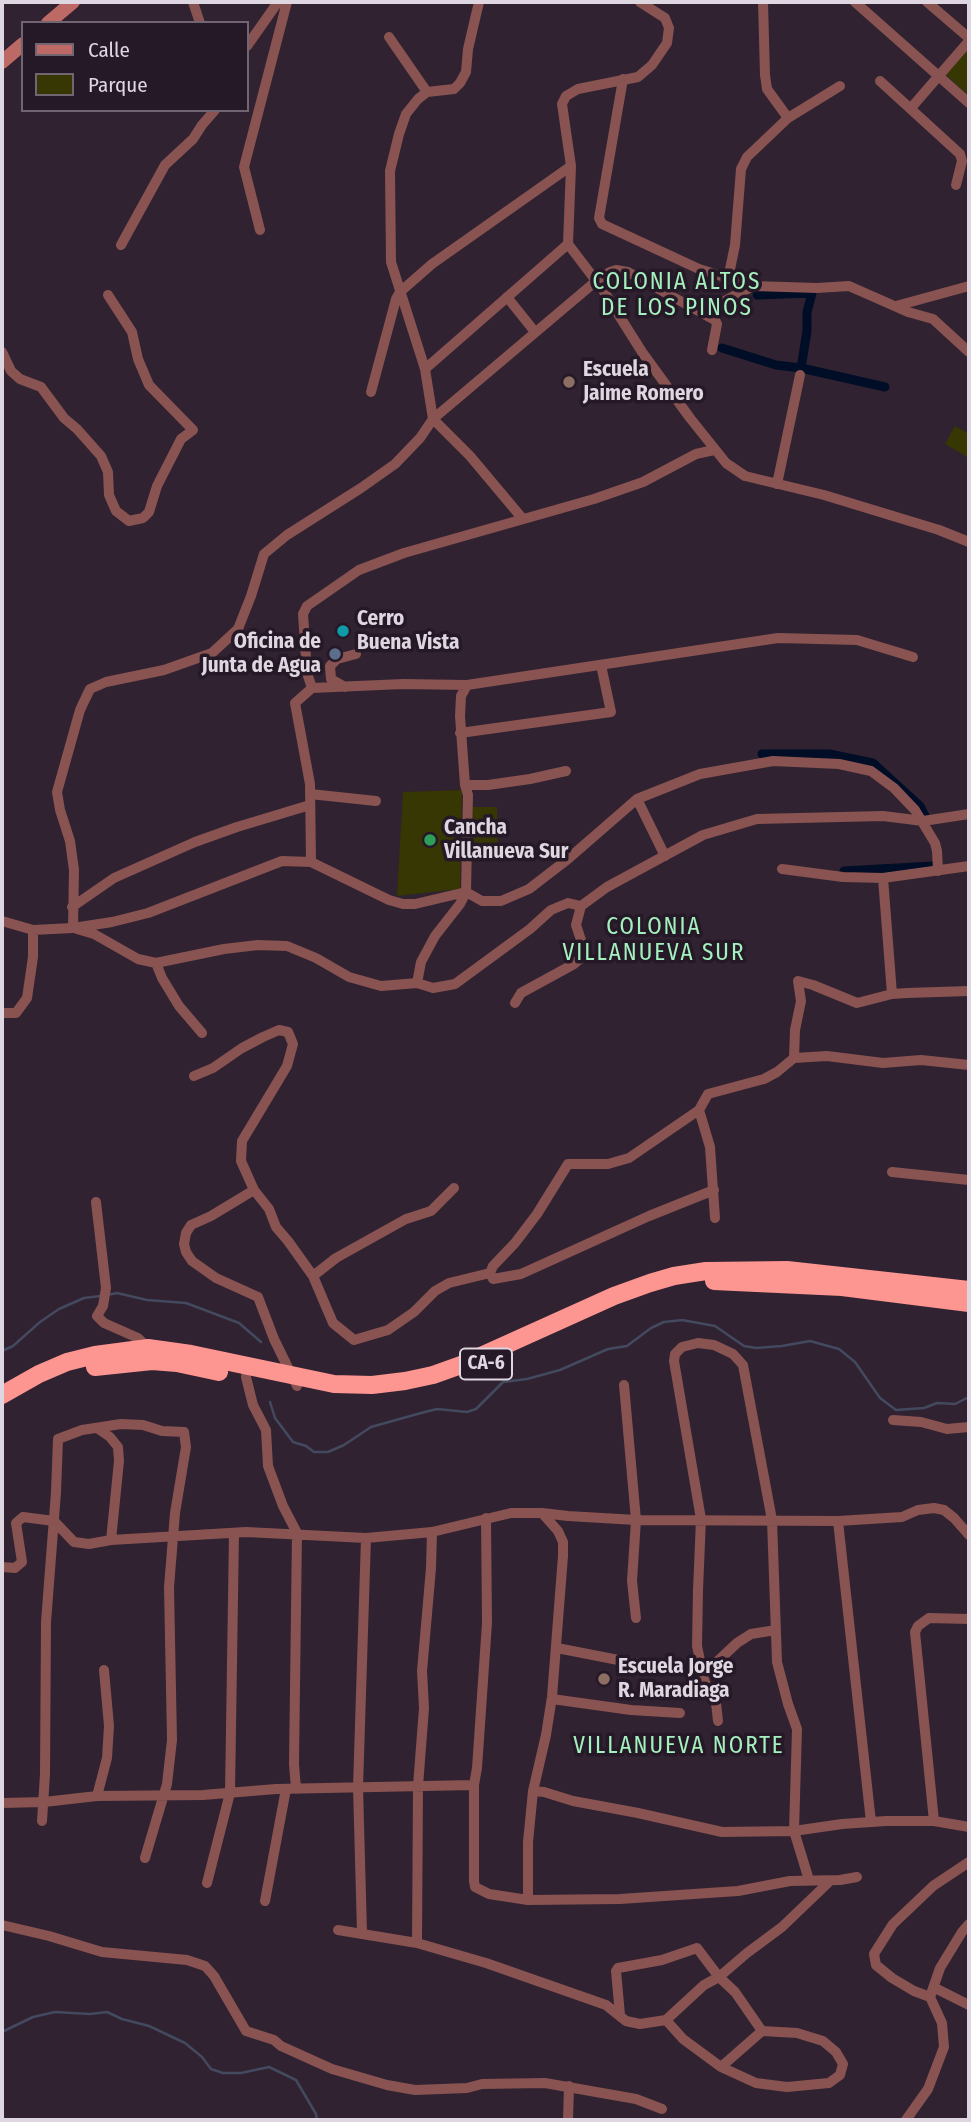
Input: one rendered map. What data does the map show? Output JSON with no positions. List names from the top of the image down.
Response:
{
  "streets": {
    "highway": ["CA-6"]
  },
  "districts": ["COLONIA ALTOS DE LOS PINOS", "COLONIA VILLANUEVA SUR", "VILLANUEVA NORTE"],
  "places": [
    "Escuela Jaime Romero",
    "Cerro Buena Vista",
    "Oficina de Junta de Agua",
    "Cancha Villanueva Sur",
    "Escuela Jorge R. Maradiaga"
  ],
  "legend": ["Calle", "Parque"]
}
